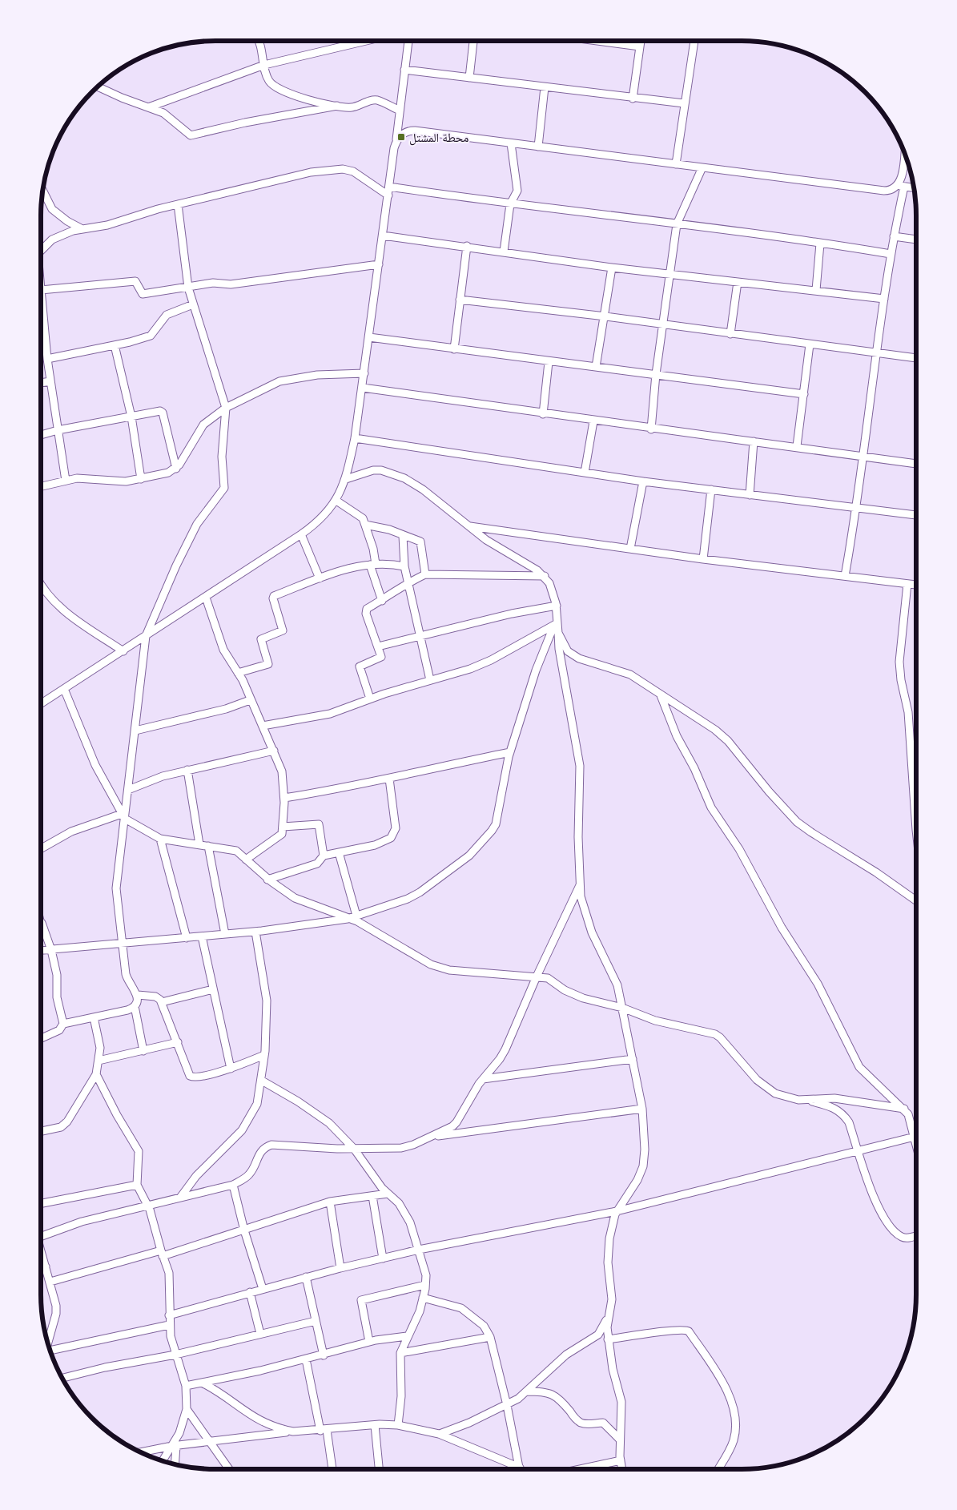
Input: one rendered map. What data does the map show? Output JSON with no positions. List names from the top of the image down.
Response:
{
  "places": {
    "transit": ["محطة المشتل"]
  }
}
